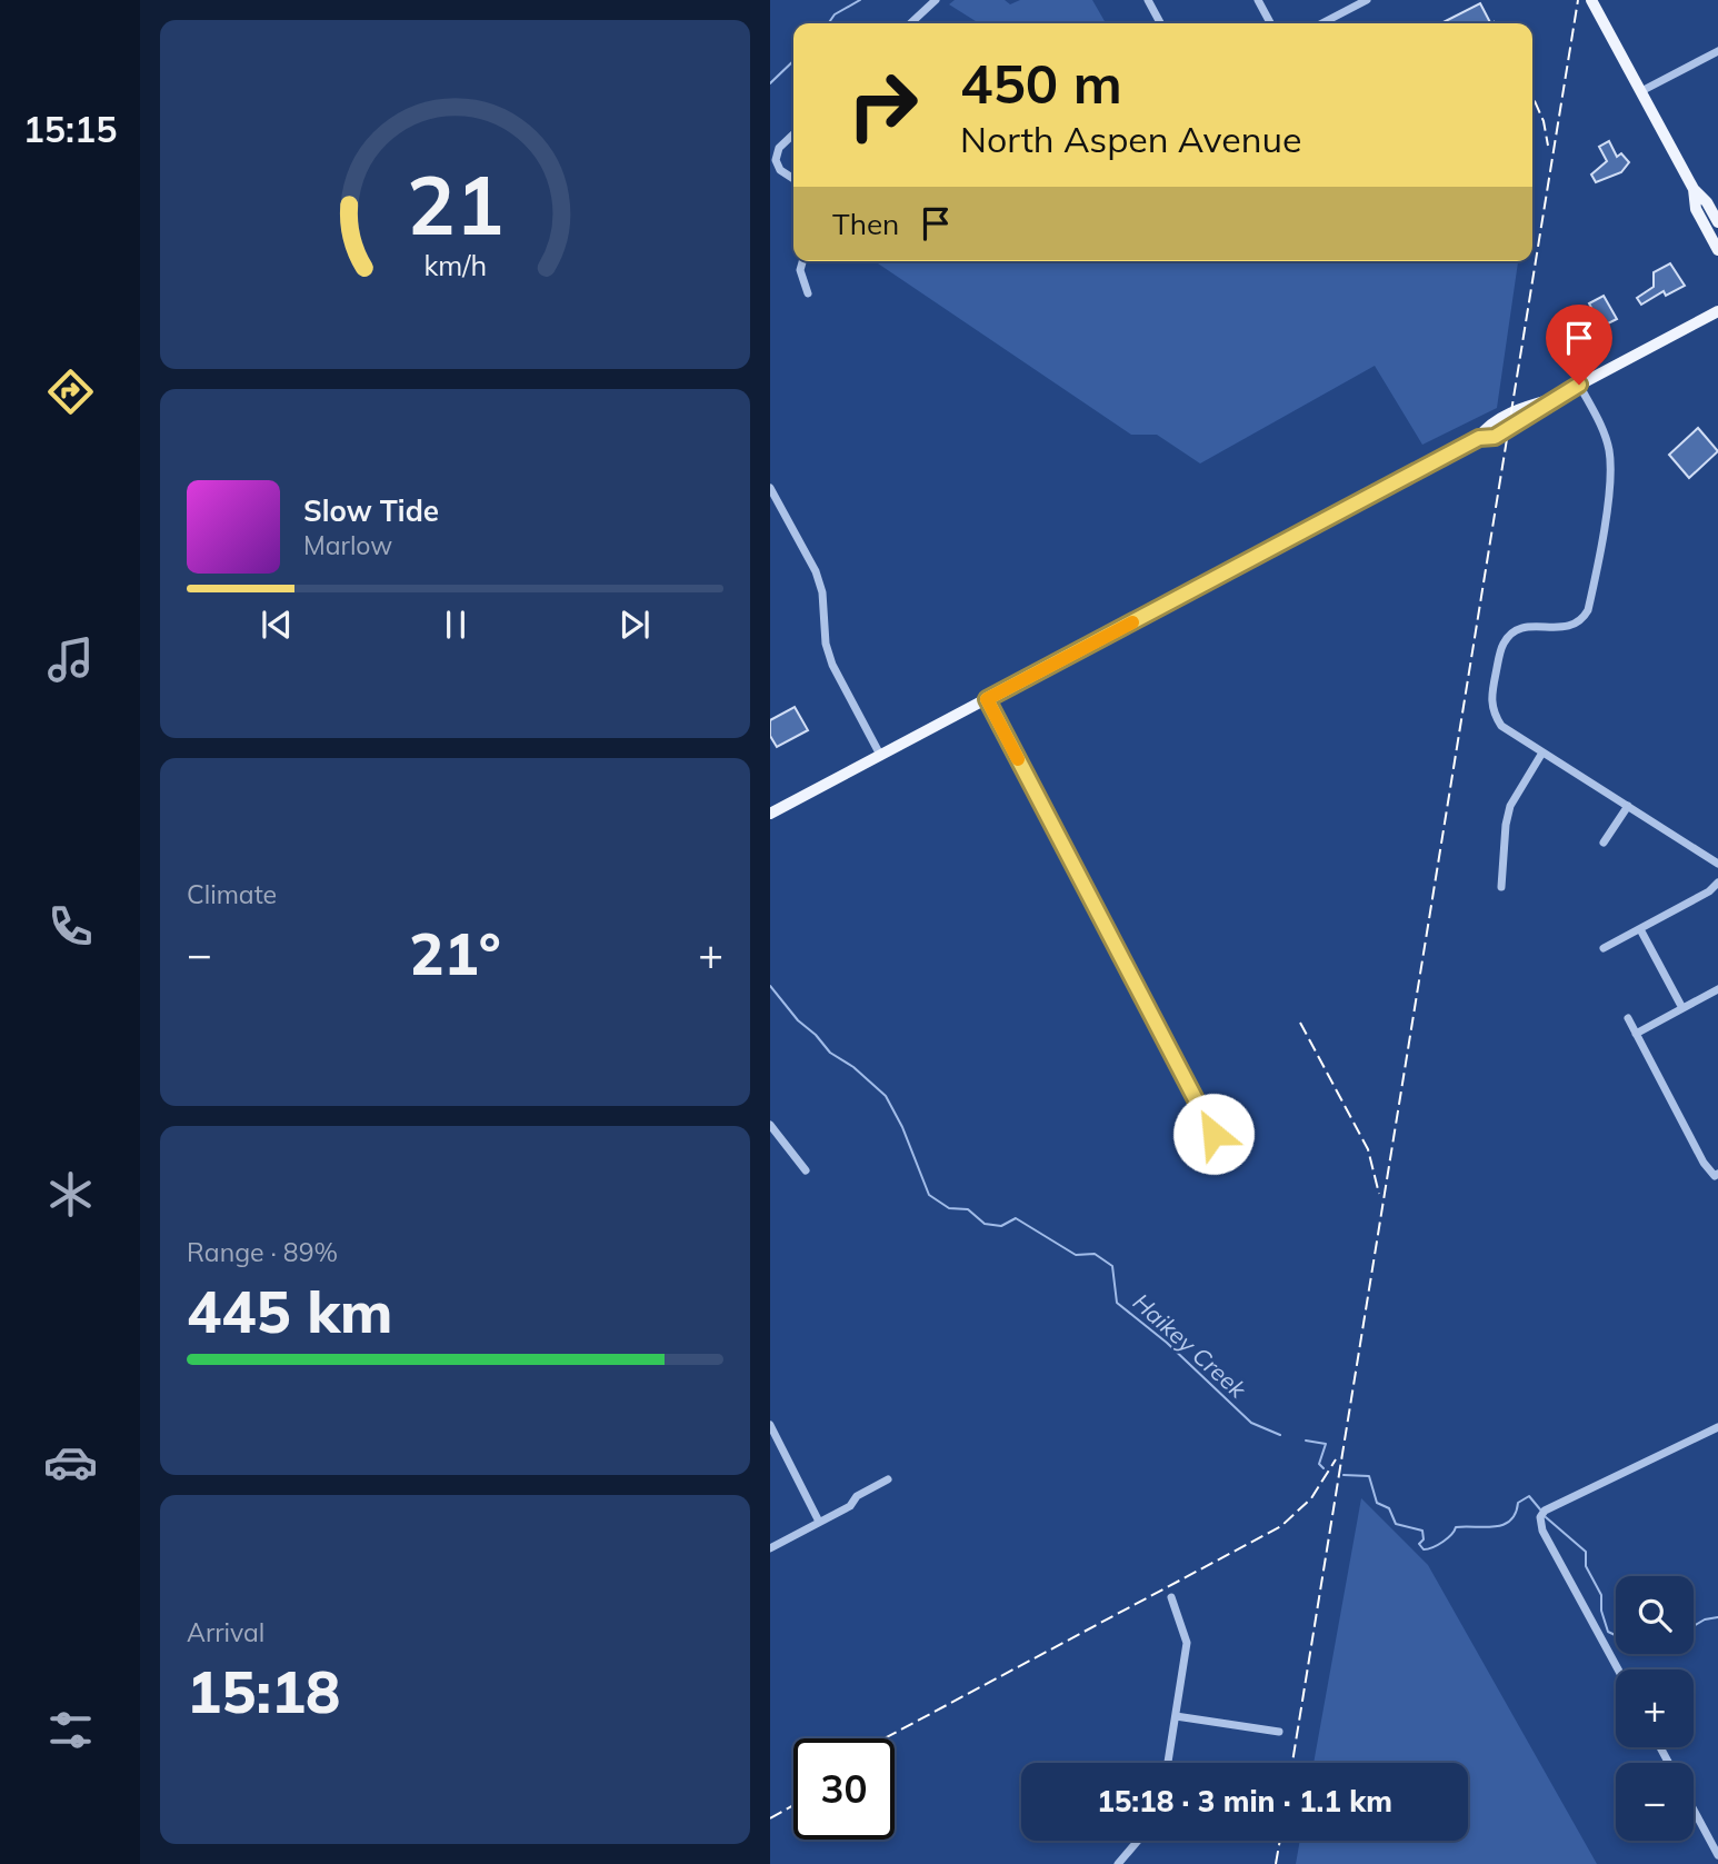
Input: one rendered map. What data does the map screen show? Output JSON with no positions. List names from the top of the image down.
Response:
{
  "water": ["Haikey Creek"],
  "page": {
    "tabs": "15:15",
    "turn": ["450 m", "North Aspen Avenue"],
    "then": "Then",
    "song": ["Slow Tide", "Marlow"],
    "tile": [
      "Climate",
      ["Range · 89%", "445 km"],
      ["Arrival", "15:18"]
    ],
    "heat": ["−", "21°", "+"],
    "map_buttons": ["+", "−"],
    "limit": "30",
    "trip": "15:18 · 3 min · 1.1 km",
    "gauge": ["21", "km/h"]
  }
}
